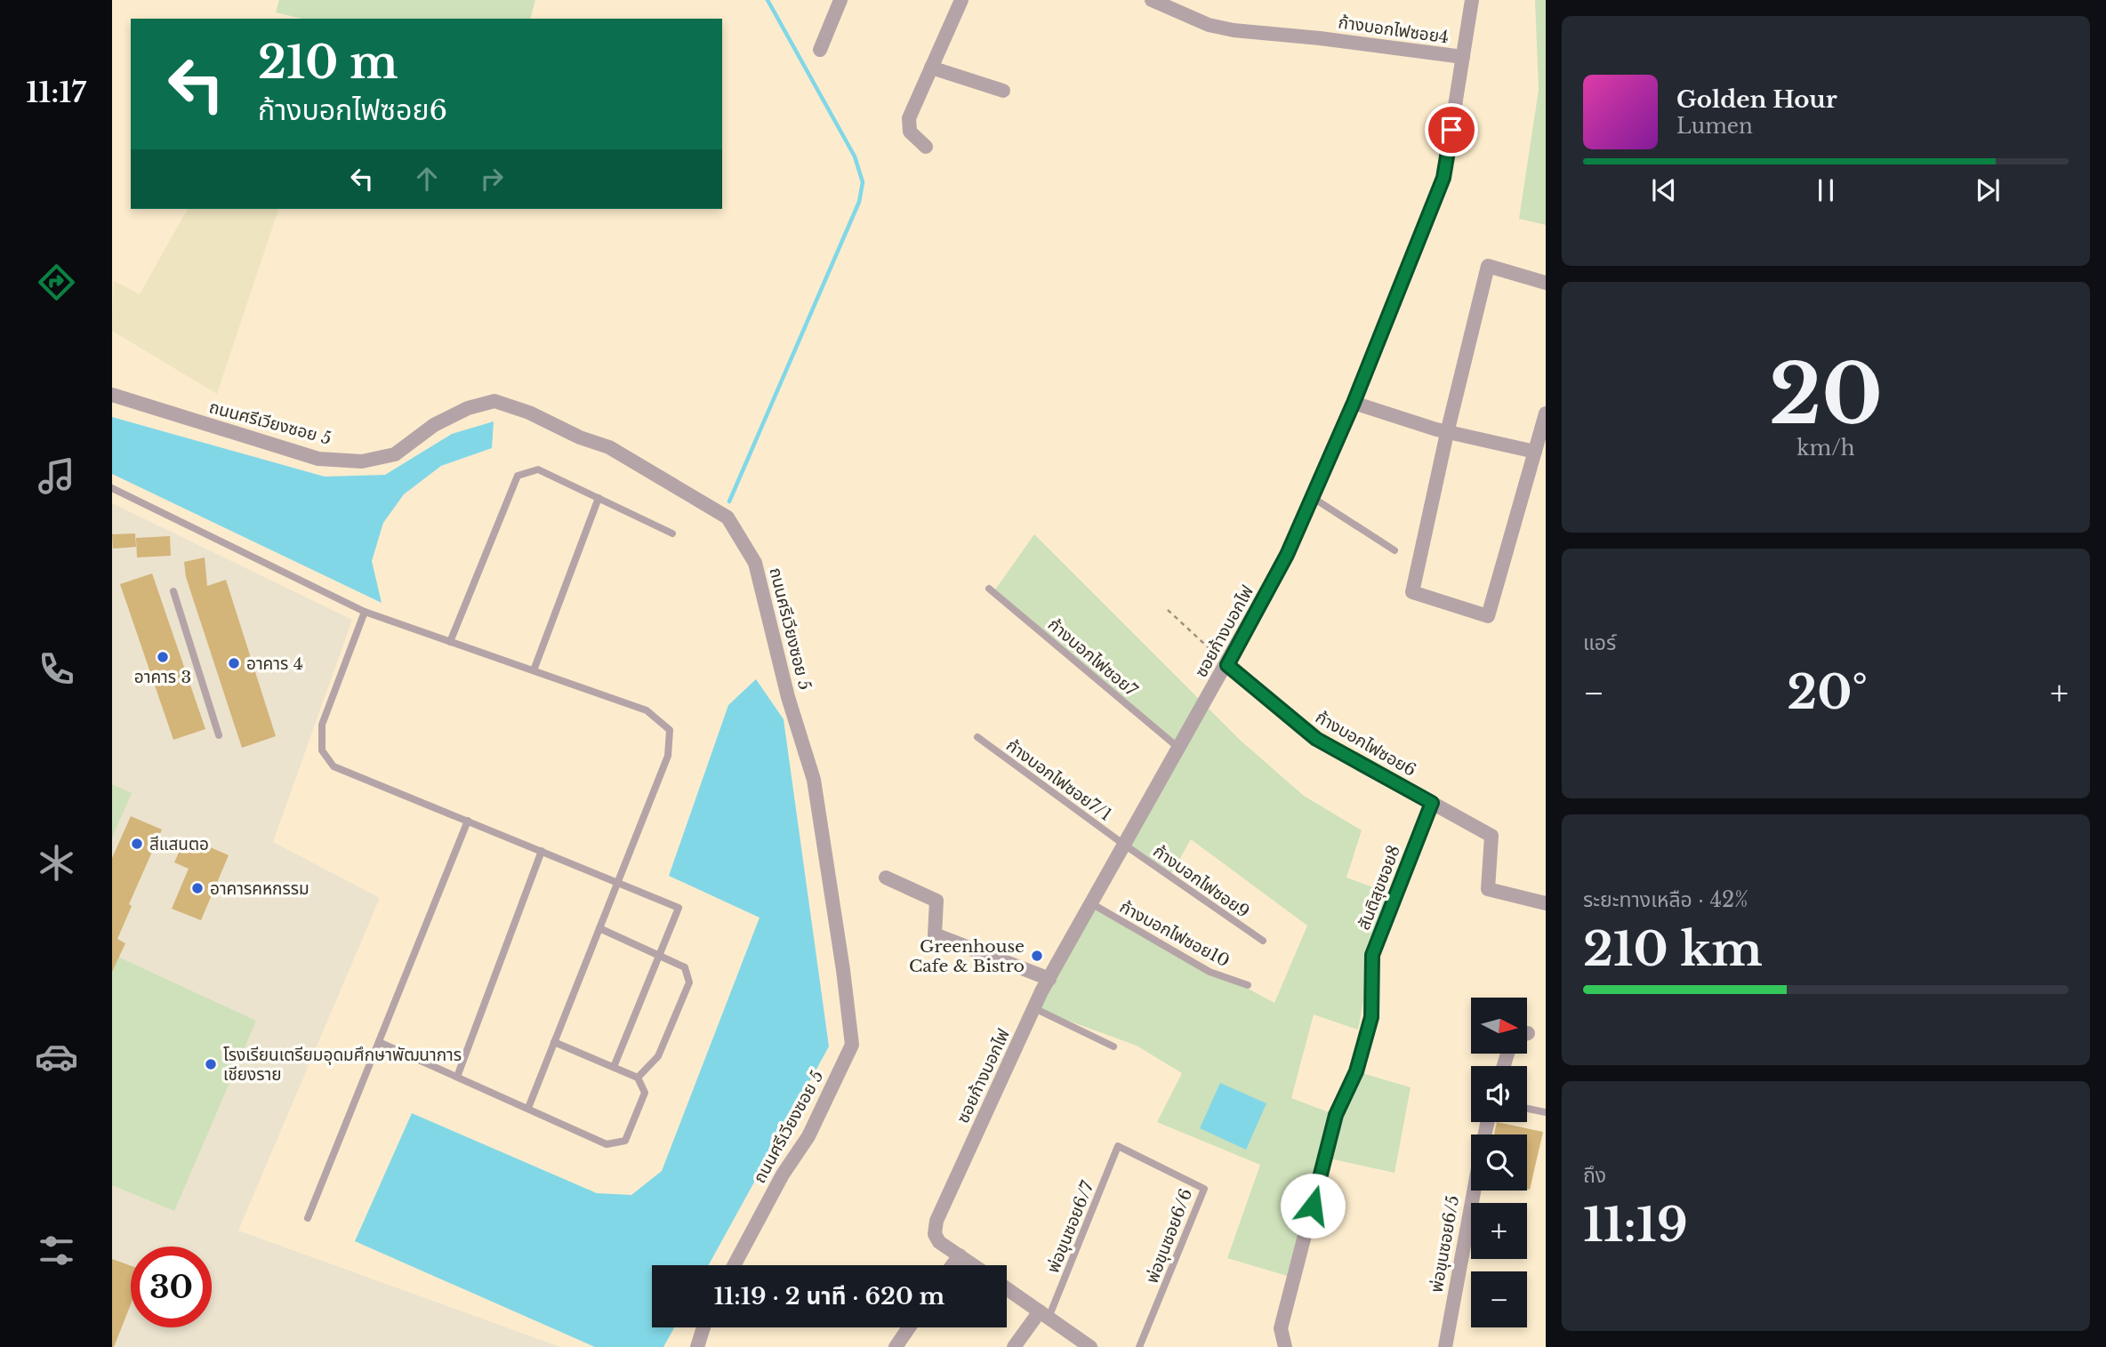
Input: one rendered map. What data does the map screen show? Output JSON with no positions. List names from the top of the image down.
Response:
{
  "streets": {
    "street": [
      "ก้างบอกไฟซอย4",
      "ถนนศรีเวียงซอย 5",
      "ซอยก้างบอกไฟ",
      "ก้างบอกไฟซอย6",
      "สันติสุขซอย8",
      "พ่อขุนซอย6/5"
    ],
    "lane": [
      "ก้างบอกไฟซอย7",
      "ก้างบอกไฟซอย7/1",
      "ก้างบอกไฟซอย9",
      "ก้างบอกไฟซอย10",
      "พ่อขุนซอย6/7",
      "พ่อขุนซอย6/6"
    ]
  },
  "crossings": [
    ["ก้างบอกไฟซอย4", "ซอยก้างบอกไฟ"],
    ["ซอยก้างบอกไฟ", "ก้างบอกไฟซอย7"],
    ["ซอยก้างบอกไฟ", "ก้างบอกไฟซอย6"],
    ["ซอยก้างบอกไฟ", "ก้างบอกไฟซอย7/1"],
    ["ซอยก้างบอกไฟ", "ก้างบอกไฟซอย9"],
    ["ซอยก้างบอกไฟ", "ก้างบอกไฟซอย10"],
    ["ก้างบอกไฟซอย6", "สันติสุขซอย8"],
    ["ก้างบอกไฟซอย7/1", "ก้างบอกไฟซอย9"],
    ["พ่อขุนซอย6/7", "พ่อขุนซอย6/6"]
  ],
  "places": [
    "อาคาร 3",
    "อาคาร 4",
    "สีแสนตอ",
    "อาคารคหกรรม",
    "Greenhouse Cafe & Bistro",
    "โรงเรียนเตรียมอุดมศึกษาพัฒนาการ เชียงราย"
  ],
  "north": "right",
  "page": {
    "tabs": "11:17",
    "turn": ["210 m", "ก้างบอกไฟซอย6"],
    "song": ["Golden Hour", "Lumen"],
    "tile": [
      ["20", "km/h"],
      "แอร์",
      ["ระยะทางเหลือ · 42%", "210 km"],
      ["ถึง", "11:19"]
    ],
    "heat": ["−", "20°", "+"],
    "map_buttons": ["+", "−"],
    "limit": "30",
    "trip": "11:19 · 2 นาที · 620 m"
  }
}
